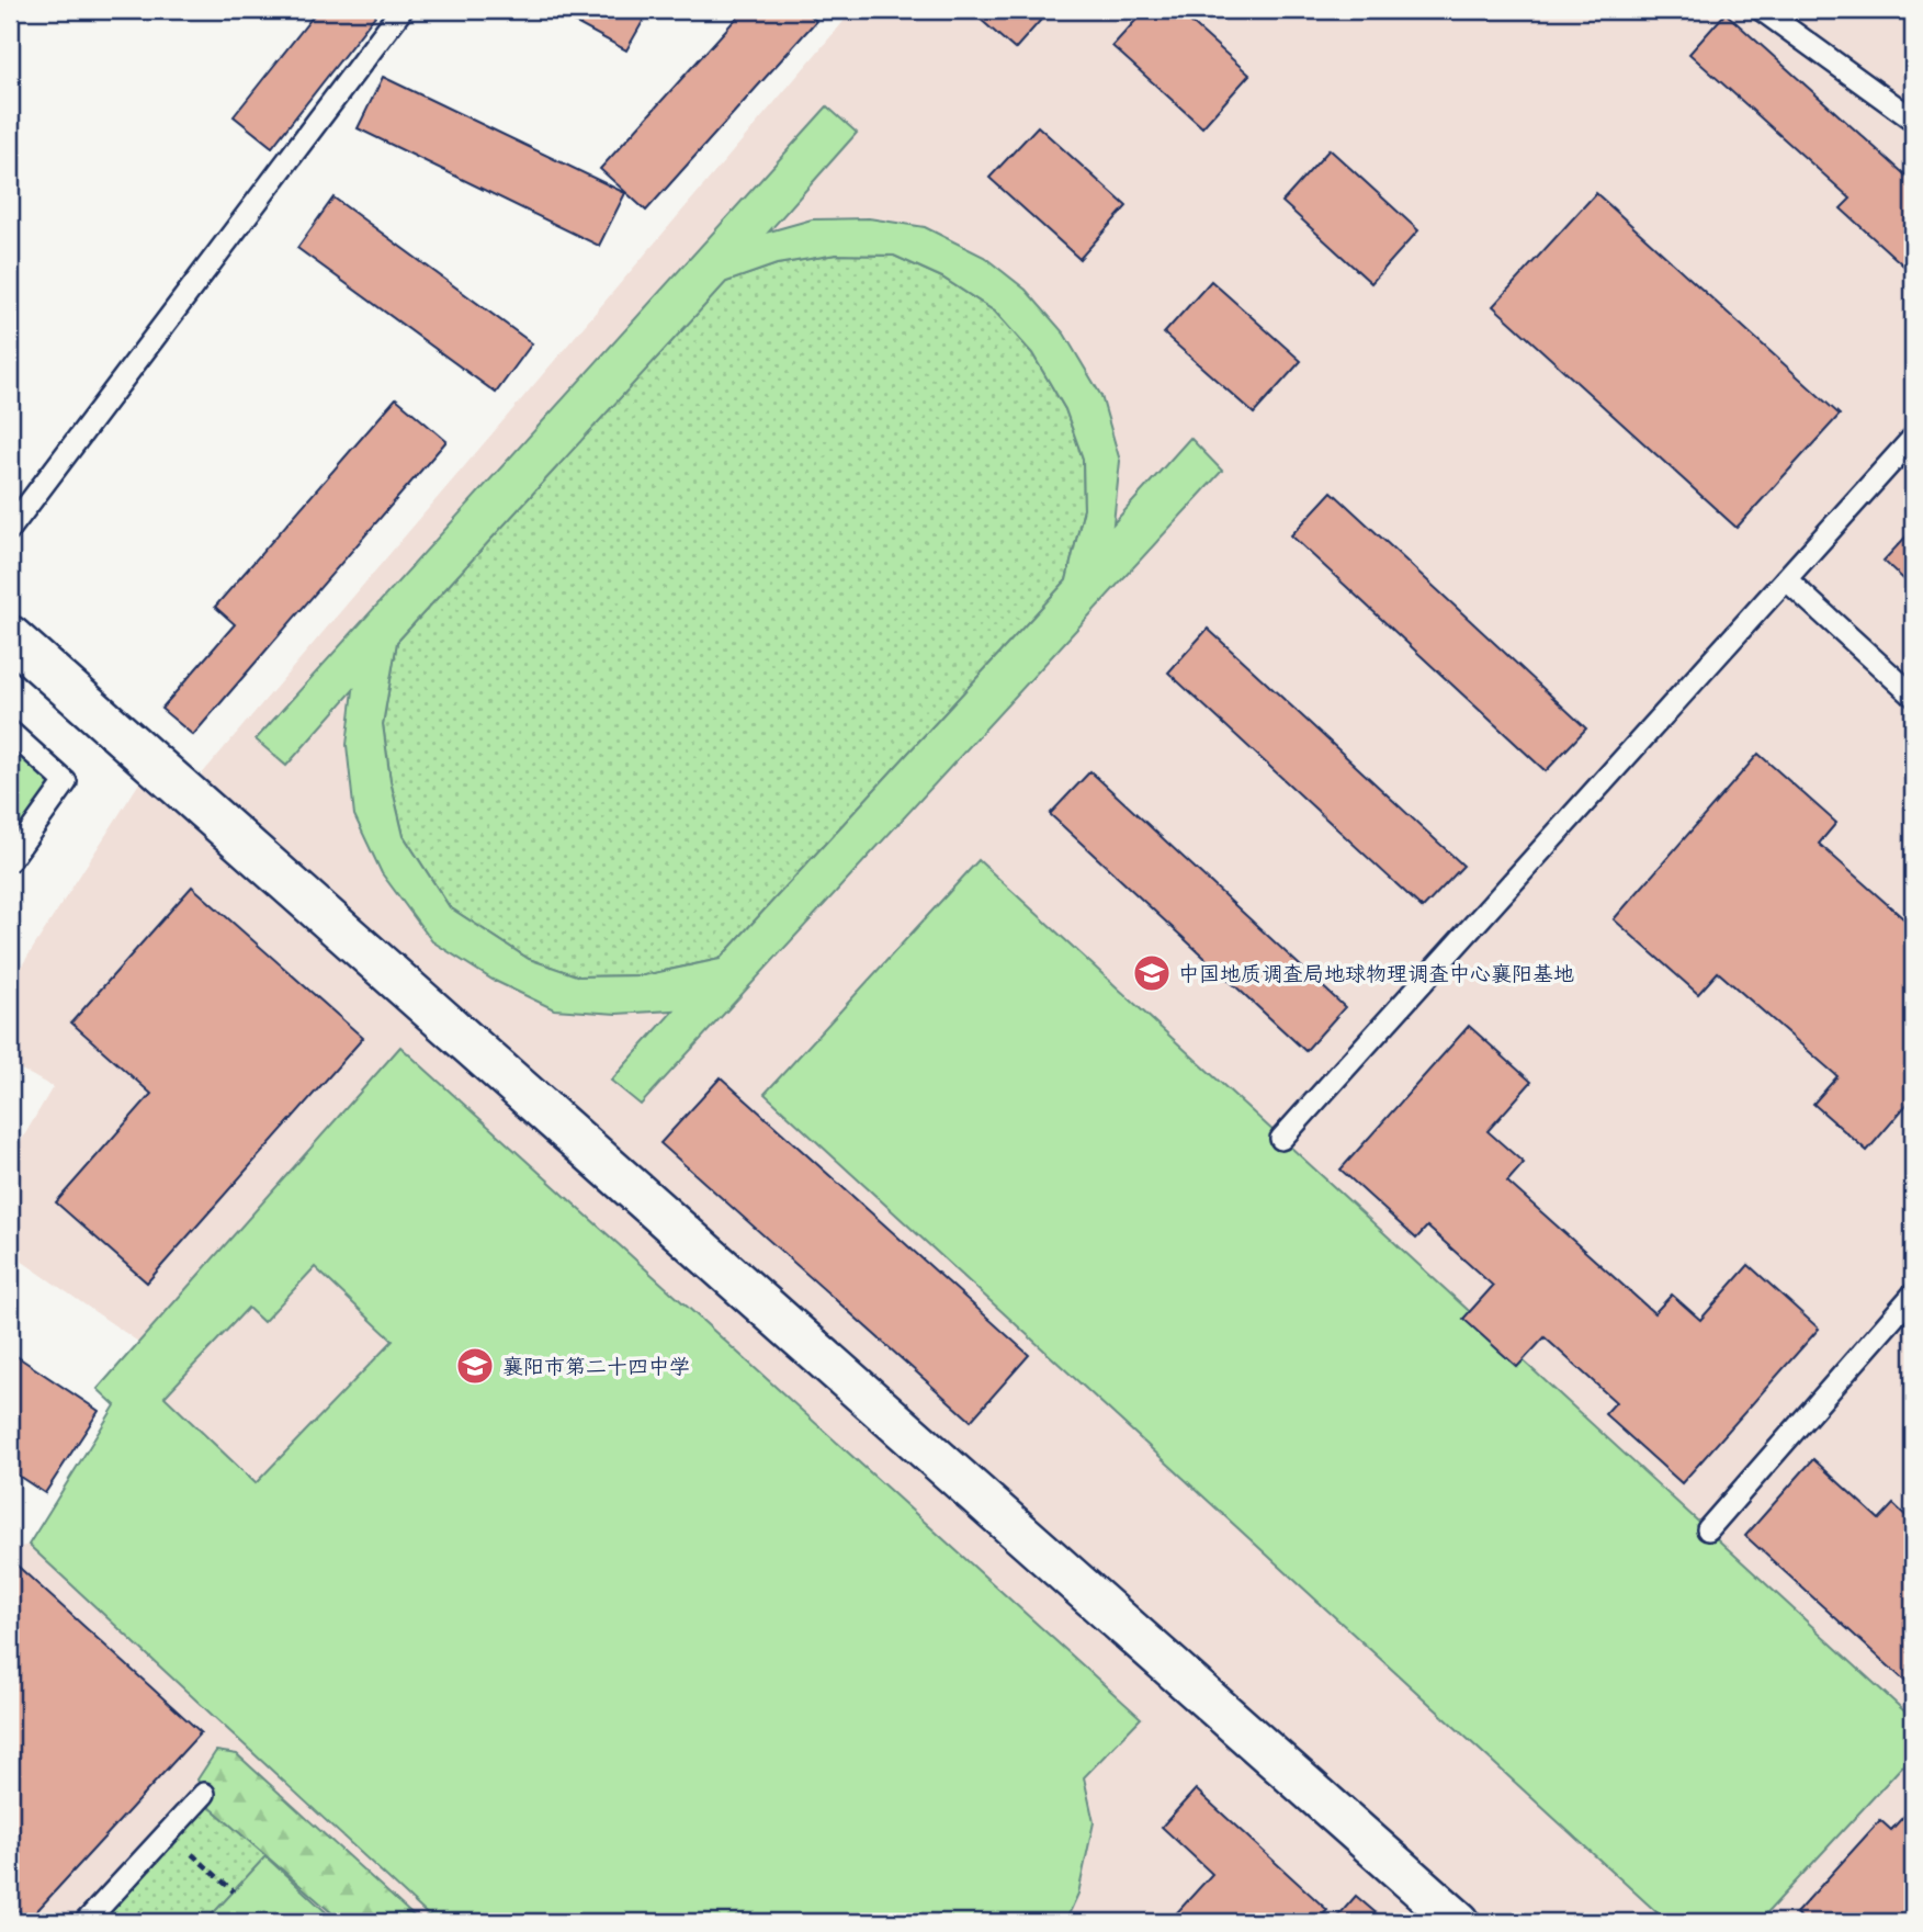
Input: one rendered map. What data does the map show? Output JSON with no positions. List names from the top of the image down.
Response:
{
  "places": {
    "school or university": ["中国地质调查局地球物理调查中心襄阳基地", "襄阳市第二十四中学"]
  }
}
